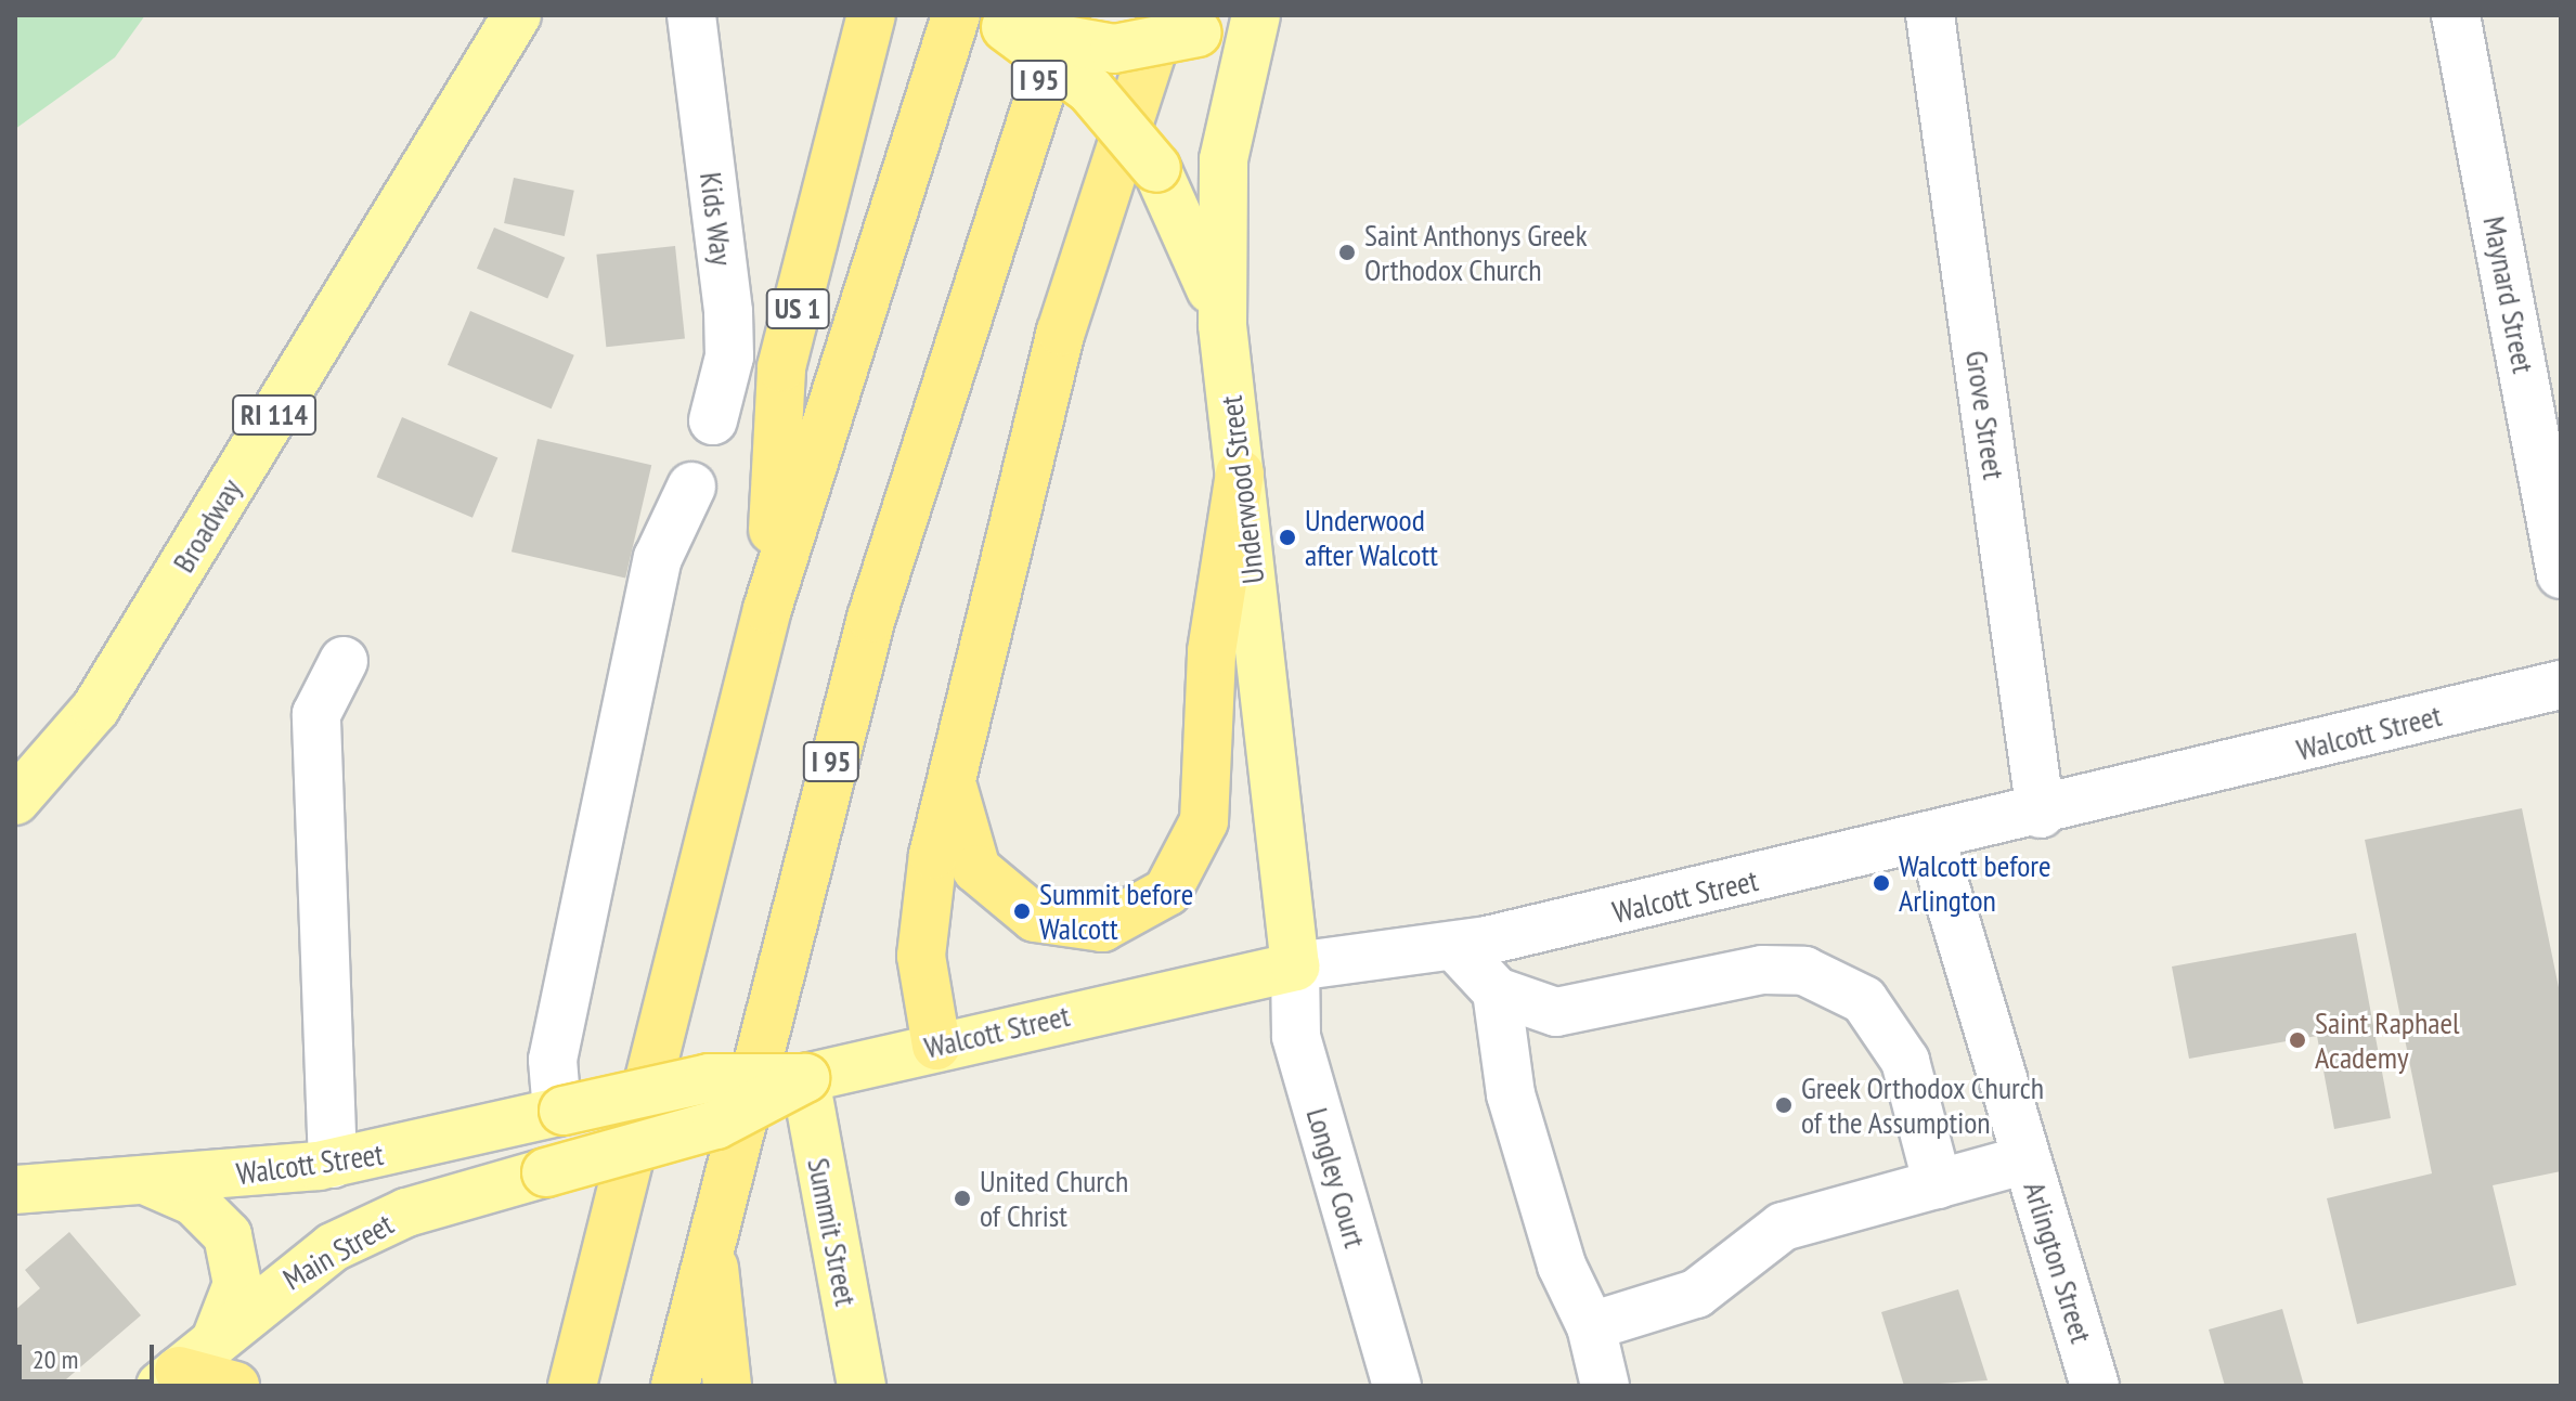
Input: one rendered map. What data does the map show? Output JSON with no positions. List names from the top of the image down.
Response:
{
  "streets": {
    "highway": ["I 95", "US 1"],
    "main road": [
      "RI 114",
      "Underwood Street",
      "Broadway",
      "Walcott Street",
      "Summit Street",
      "Main Street"
    ],
    "street": [
      "Kids Way",
      "Maynard Street",
      "Grove Street",
      "Longley Court",
      "Arlington Street"
    ]
  },
  "crossings": [
    ["Grove Street", "Walcott Street"],
    ["Underwood Street", "Walcott Street"],
    ["Underwood Street", "Longley Court"],
    ["Walcott Street", "Longley Court"],
    ["Walcott Street", "Summit Street"],
    ["Walcott Street", "Main Street"],
    ["Walcott Street", "Arlington Street"]
  ],
  "places": [
    "Saint Anthonys Greek Orthodox Church",
    "Underwood after Walcott",
    "Walcott before Arlington",
    "Summit before Walcott",
    "Saint Raphael Academy",
    "Greek Orthodox Church of the Assumption",
    "United Church of Christ"
  ],
  "scale_bar": "20 m"
}
